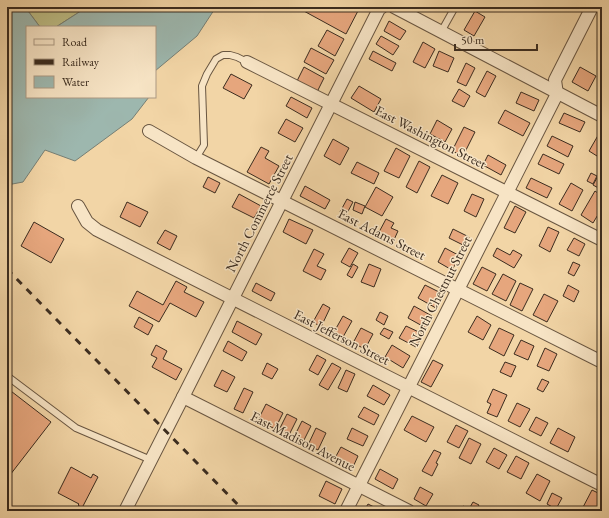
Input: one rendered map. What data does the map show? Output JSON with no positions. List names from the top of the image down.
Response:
{
  "streets": {
    "street": [
      "East Washington Street",
      "North Commerce Street",
      "East Adams Street",
      "North Chestnut Street",
      "East Jefferson Street",
      "East Madison Avenue"
    ]
  },
  "crossings": [
    ["East Washington Street", "North Commerce Street"],
    ["East Washington Street", "North Chestnut Street"],
    ["North Commerce Street", "East Adams Street"],
    ["North Commerce Street", "East Jefferson Street"],
    ["North Commerce Street", "East Madison Avenue"],
    ["East Adams Street", "North Chestnut Street"],
    ["North Chestnut Street", "East Jefferson Street"],
    ["North Chestnut Street", "East Madison Avenue"]
  ],
  "legend": ["Road", "Railway", "Water"],
  "scale_bar": "50 m"
}
